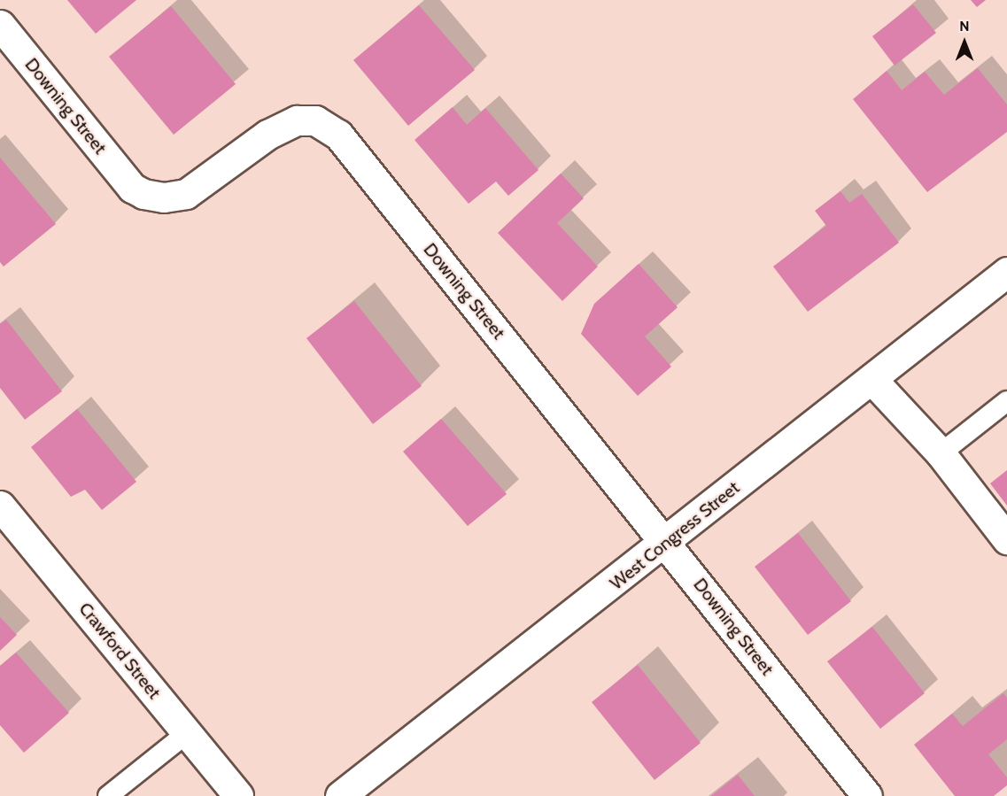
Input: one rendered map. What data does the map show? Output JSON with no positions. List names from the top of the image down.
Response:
{
  "streets": {
    "street": ["Downing Street", "West Congress Street", "Crawford Street"]
  },
  "crossings": [
    ["Downing Street", "West Congress Street"]
  ],
  "north": "top"
}
